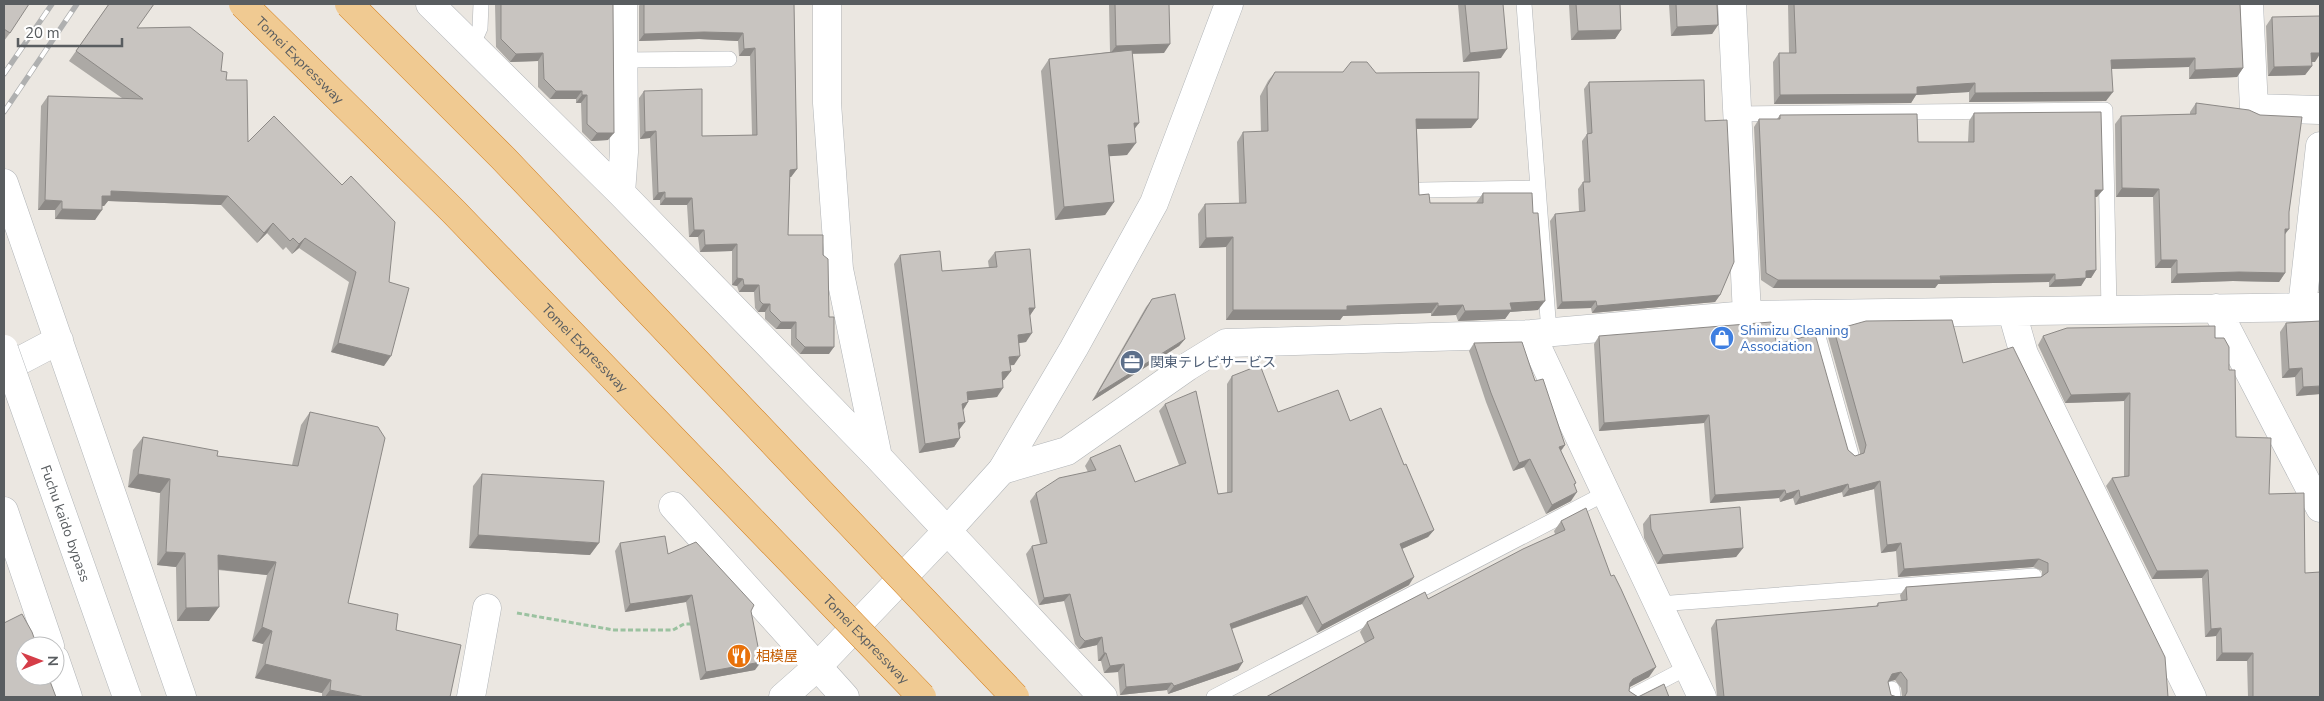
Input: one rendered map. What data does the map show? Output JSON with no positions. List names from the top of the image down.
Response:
{
  "streets": {
    "highway": ["Tomei Expressway"],
    "street": ["Fuchu kaido bypass"]
  },
  "places": {
    "shop": ["Shimizu Cleaning Association"],
    "office": ["関東テレビサービス"],
    "restaurant": ["相模屋"]
  },
  "scale_bar": "20 m",
  "north": "right"
}
